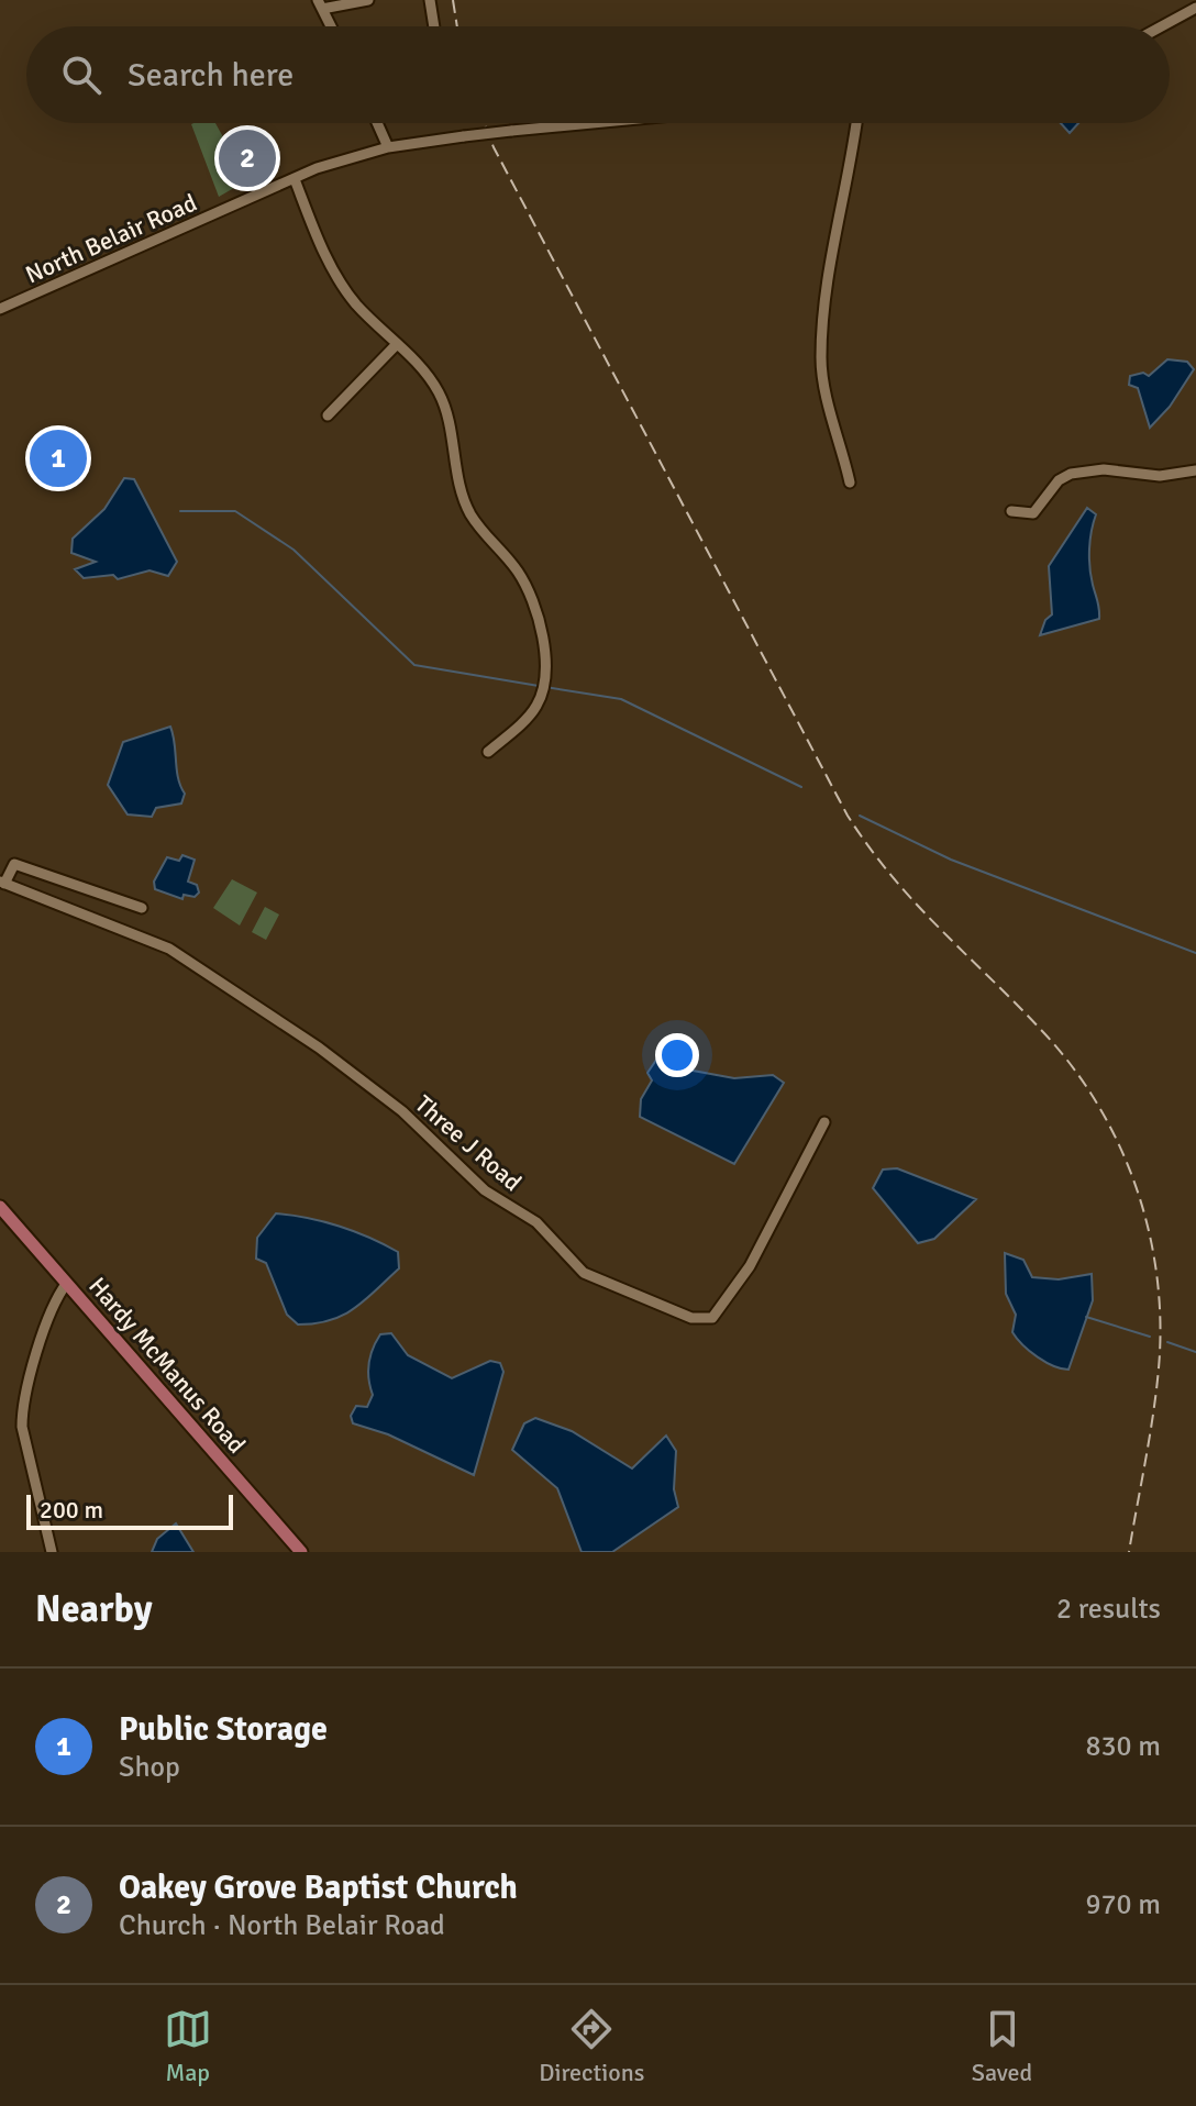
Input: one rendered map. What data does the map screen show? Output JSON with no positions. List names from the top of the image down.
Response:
{
  "streets": {
    "main road": ["Hardy McManus Road"],
    "street": ["North Belair Road", "Three J Road"]
  },
  "scale_bar": "200 m",
  "page": {
    "search": "Search here",
    "pins": ["2", "1"],
    "scale": "200 m",
    "heading": ["Nearby", "2 results"],
    "list": [
      {
        "mark": "1",
        "name": "Public Storage",
        "note": "Shop",
        "value": "830 m"
      },
      {
        "mark": "2",
        "name": "Oakey Grove Baptist Church",
        "note": "Church · North Belair Road",
        "value": "970 m"
      }
    ],
    "nav": ["Map", "Directions", "Saved"]
  }
}
